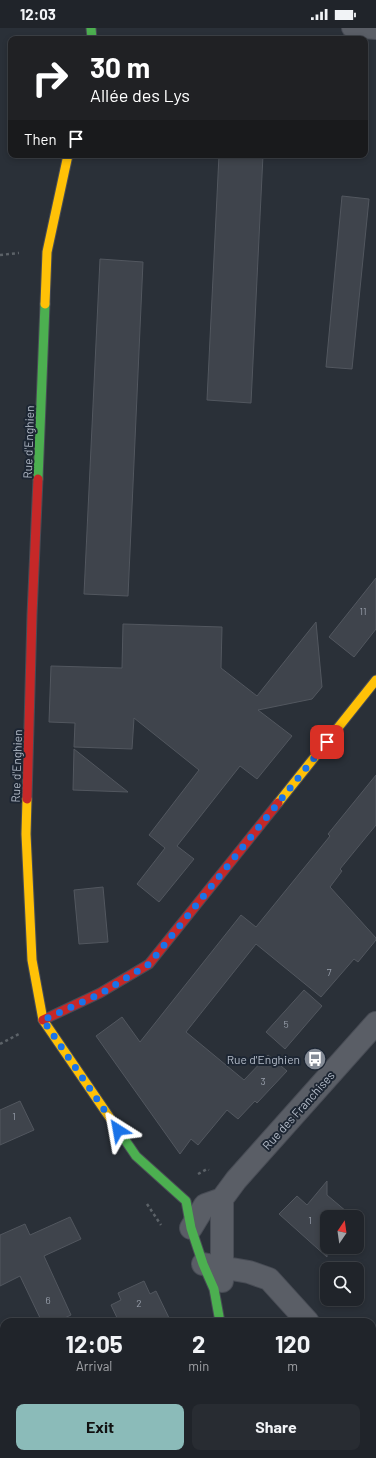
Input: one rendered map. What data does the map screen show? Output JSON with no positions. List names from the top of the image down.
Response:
{
  "streets": {
    "street": ["Rue d'Enghien", "Rue des Franchises"]
  },
  "places": {
    "bus stop": ["Rue d'Enghien"]
  },
  "house_numbers": [
    "11",
    "7",
    "5",
    "3",
    "1",
    "1",
    "6",
    "2"
  ],
  "north": "top",
  "page": {
    "status": "12:03",
    "turn": ["30 m", "Allée des Lys"],
    "then": "Then",
    "eta": [
      "12:05",
      "Arrival",
      "2",
      "min",
      "120",
      "m"
    ],
    "buttons": ["Exit", "Share"]
  }
}
